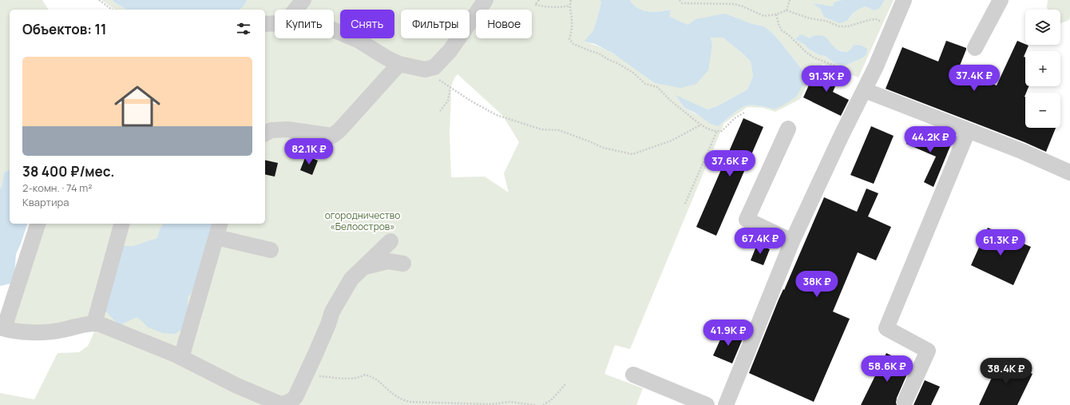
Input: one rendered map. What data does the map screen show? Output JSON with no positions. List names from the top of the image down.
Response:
{
  "parks": ["огородничество «Белоостров»"],
  "page": {
    "map_buttons": ["+", "−"],
    "chip": [
      "Купить",
      "Снять",
      "Фильтры",
      "Новое"
    ],
    "heading": "Объектов: 11",
    "list": [
      {
        "name": "38 400 ₽/мес.",
        "note": "2-комн. · 74 m² · Квартира"
      }
    ],
    "price": [
      "37.4K ₽",
      "91.3K ₽",
      "44.2K ₽",
      "82.1K ₽",
      "37.6K ₽",
      "67.4K ₽",
      "61.3K ₽",
      "38K ₽",
      "41.9K ₽",
      "58.6K ₽",
      "38.4K ₽"
    ]
  }
}
